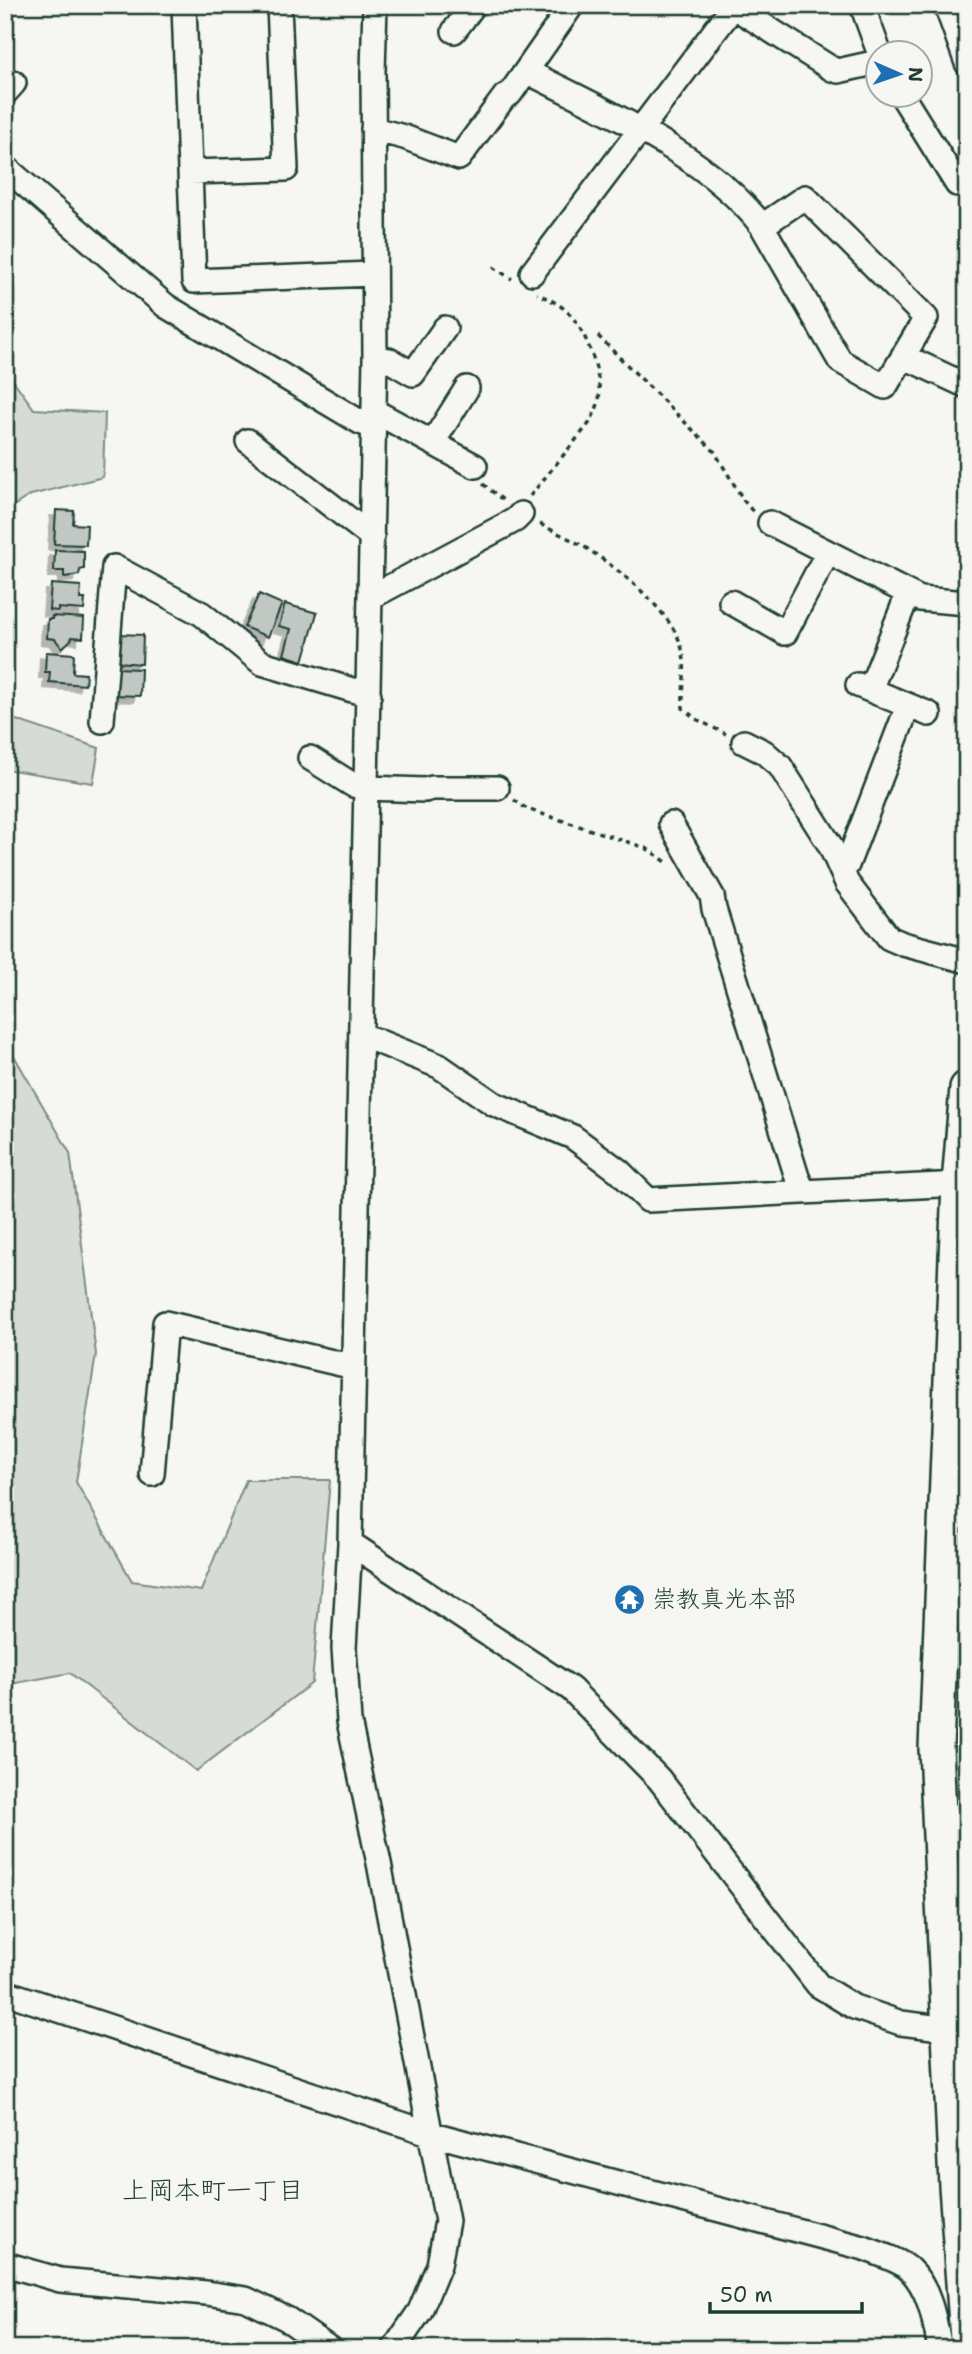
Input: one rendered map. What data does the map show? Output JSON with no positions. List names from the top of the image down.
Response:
{
  "districts": ["上岡本町一丁目"],
  "places": {
    "temple": ["崇教真光本部"]
  },
  "scale_bar": "50 m",
  "north": "right"
}
